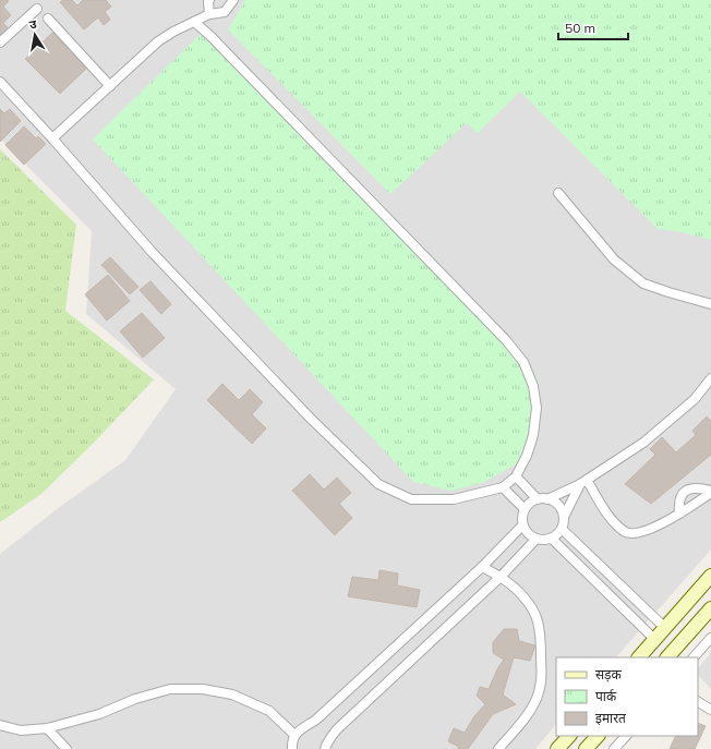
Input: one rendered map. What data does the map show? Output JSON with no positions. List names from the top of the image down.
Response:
{
  "legend": ["सड़क", "पार्क", "इमारत"],
  "scale_bar": "50 m",
  "north": "top"
}
